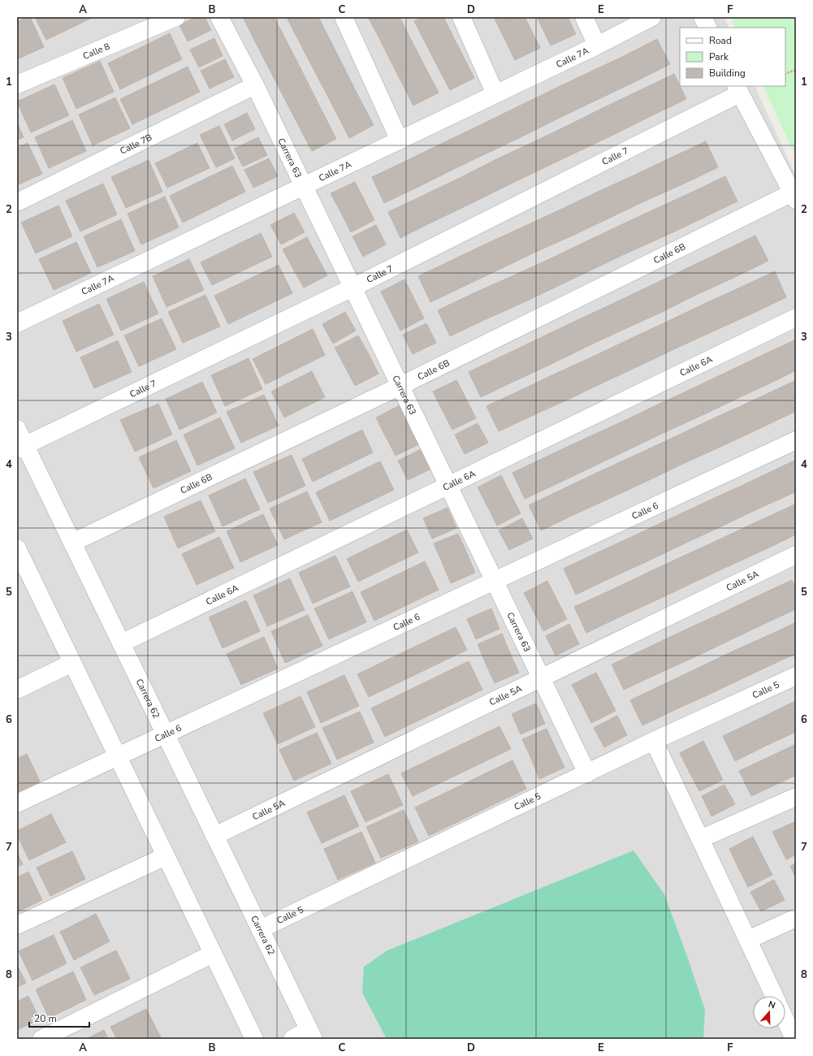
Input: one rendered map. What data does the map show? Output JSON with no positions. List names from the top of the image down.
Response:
{
  "streets": {
    "street": [
      "Calle 8",
      "Calle 7A",
      "Calle 7B",
      "Calle 7",
      "Carrera 63",
      "Calle 6B",
      "Calle 6A",
      "Calle 6",
      "Calle 5A",
      "Calle 5",
      "Carrera 62"
    ]
  },
  "crossings": [
    ["Calle 7A", "Carrera 63"],
    ["Calle 7B", "Carrera 63"],
    ["Calle 7", "Carrera 63"],
    ["Calle 7", "Carrera 62"],
    ["Carrera 63", "Calle 6B"],
    ["Carrera 63", "Calle 6A"],
    ["Carrera 63", "Calle 6"],
    ["Carrera 63", "Calle 5A"],
    ["Carrera 63", "Calle 5"],
    ["Calle 6B", "Carrera 62"],
    ["Calle 6A", "Carrera 62"],
    ["Calle 6", "Carrera 62"],
    ["Calle 5A", "Carrera 62"],
    ["Calle 5", "Carrera 62"]
  ],
  "legend": ["Road", "Park", "Building"],
  "scale_bar": "20 m",
  "north": "top",
  "grid": {
    "columns": [
      "A",
      "B",
      "C",
      "D",
      "E",
      "F"
    ],
    "rows": [
      "1",
      "2",
      "3",
      "4",
      "5",
      "6",
      "7",
      "8"
    ]
  }
}
